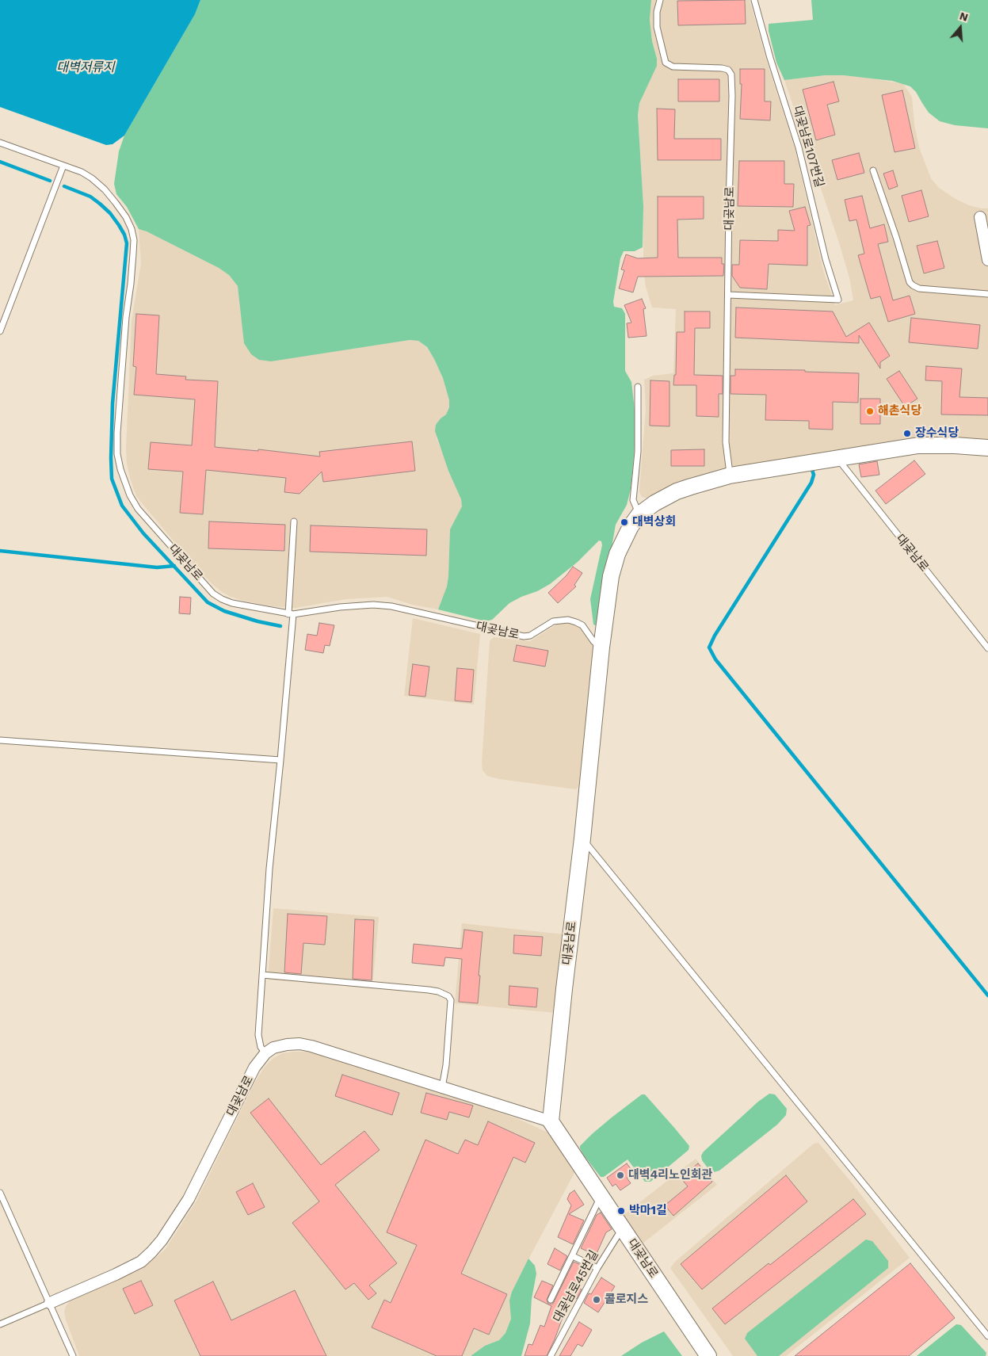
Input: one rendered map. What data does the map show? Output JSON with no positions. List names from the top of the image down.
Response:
{
  "streets": {
    "street": ["대곶남로"],
    "lane": ["대곶남로107번길", "대곶남로45번길"]
  },
  "crossings": [
    ["대곶남로107번길", "대곶남로"],
    ["대곶남로", "대곶남로45번길"]
  ],
  "water": ["대벽저류지"],
  "places": [
    "해촌식당",
    "장수식당",
    "대벽상회",
    "대벽4리노인회관",
    "박마1길",
    "콜로지스"
  ],
  "north": "top"
}
